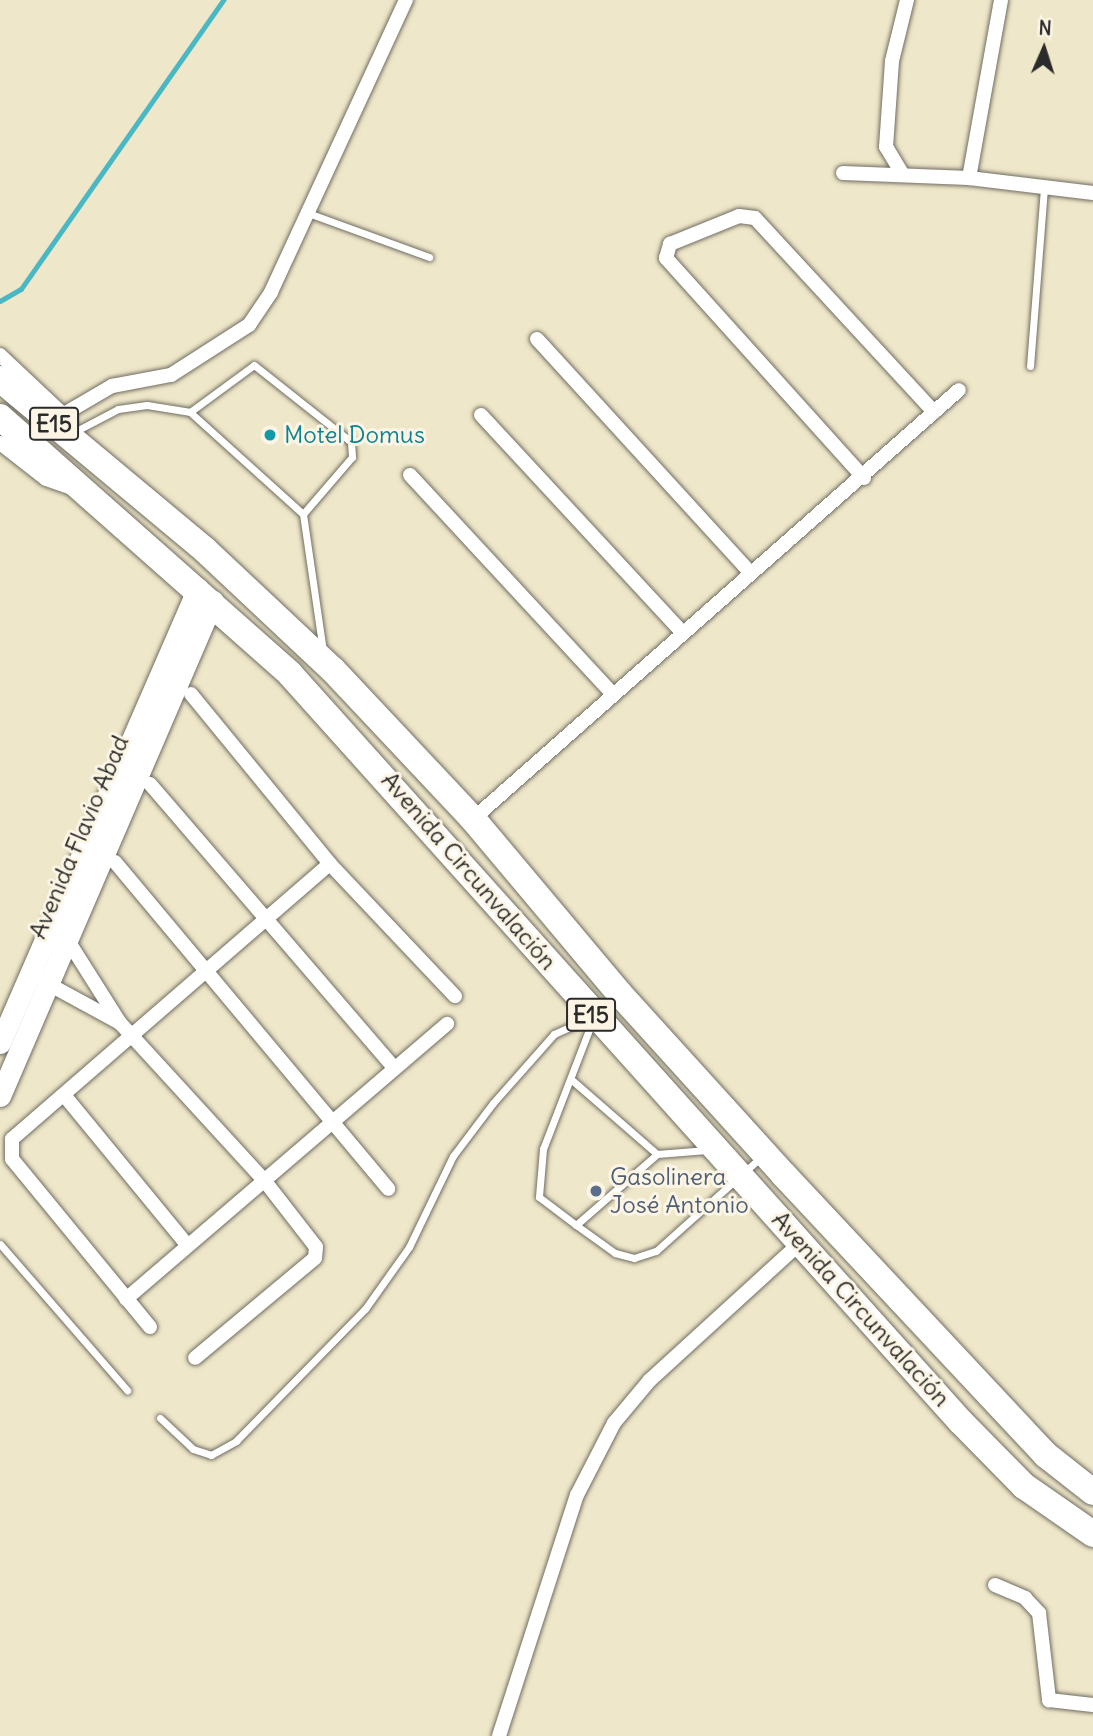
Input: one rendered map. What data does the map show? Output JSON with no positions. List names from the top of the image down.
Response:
{
  "streets": {
    "highway": ["E15", "Avenida Circunvalación"],
    "street": ["Avenida Flavio Abad"]
  },
  "crossings": [
    ["Avenida Flavio Abad", "Avenida Circunvalación"]
  ],
  "places": ["Motel Domus", "Gasolinera José Antonio"],
  "north": "top"
}
